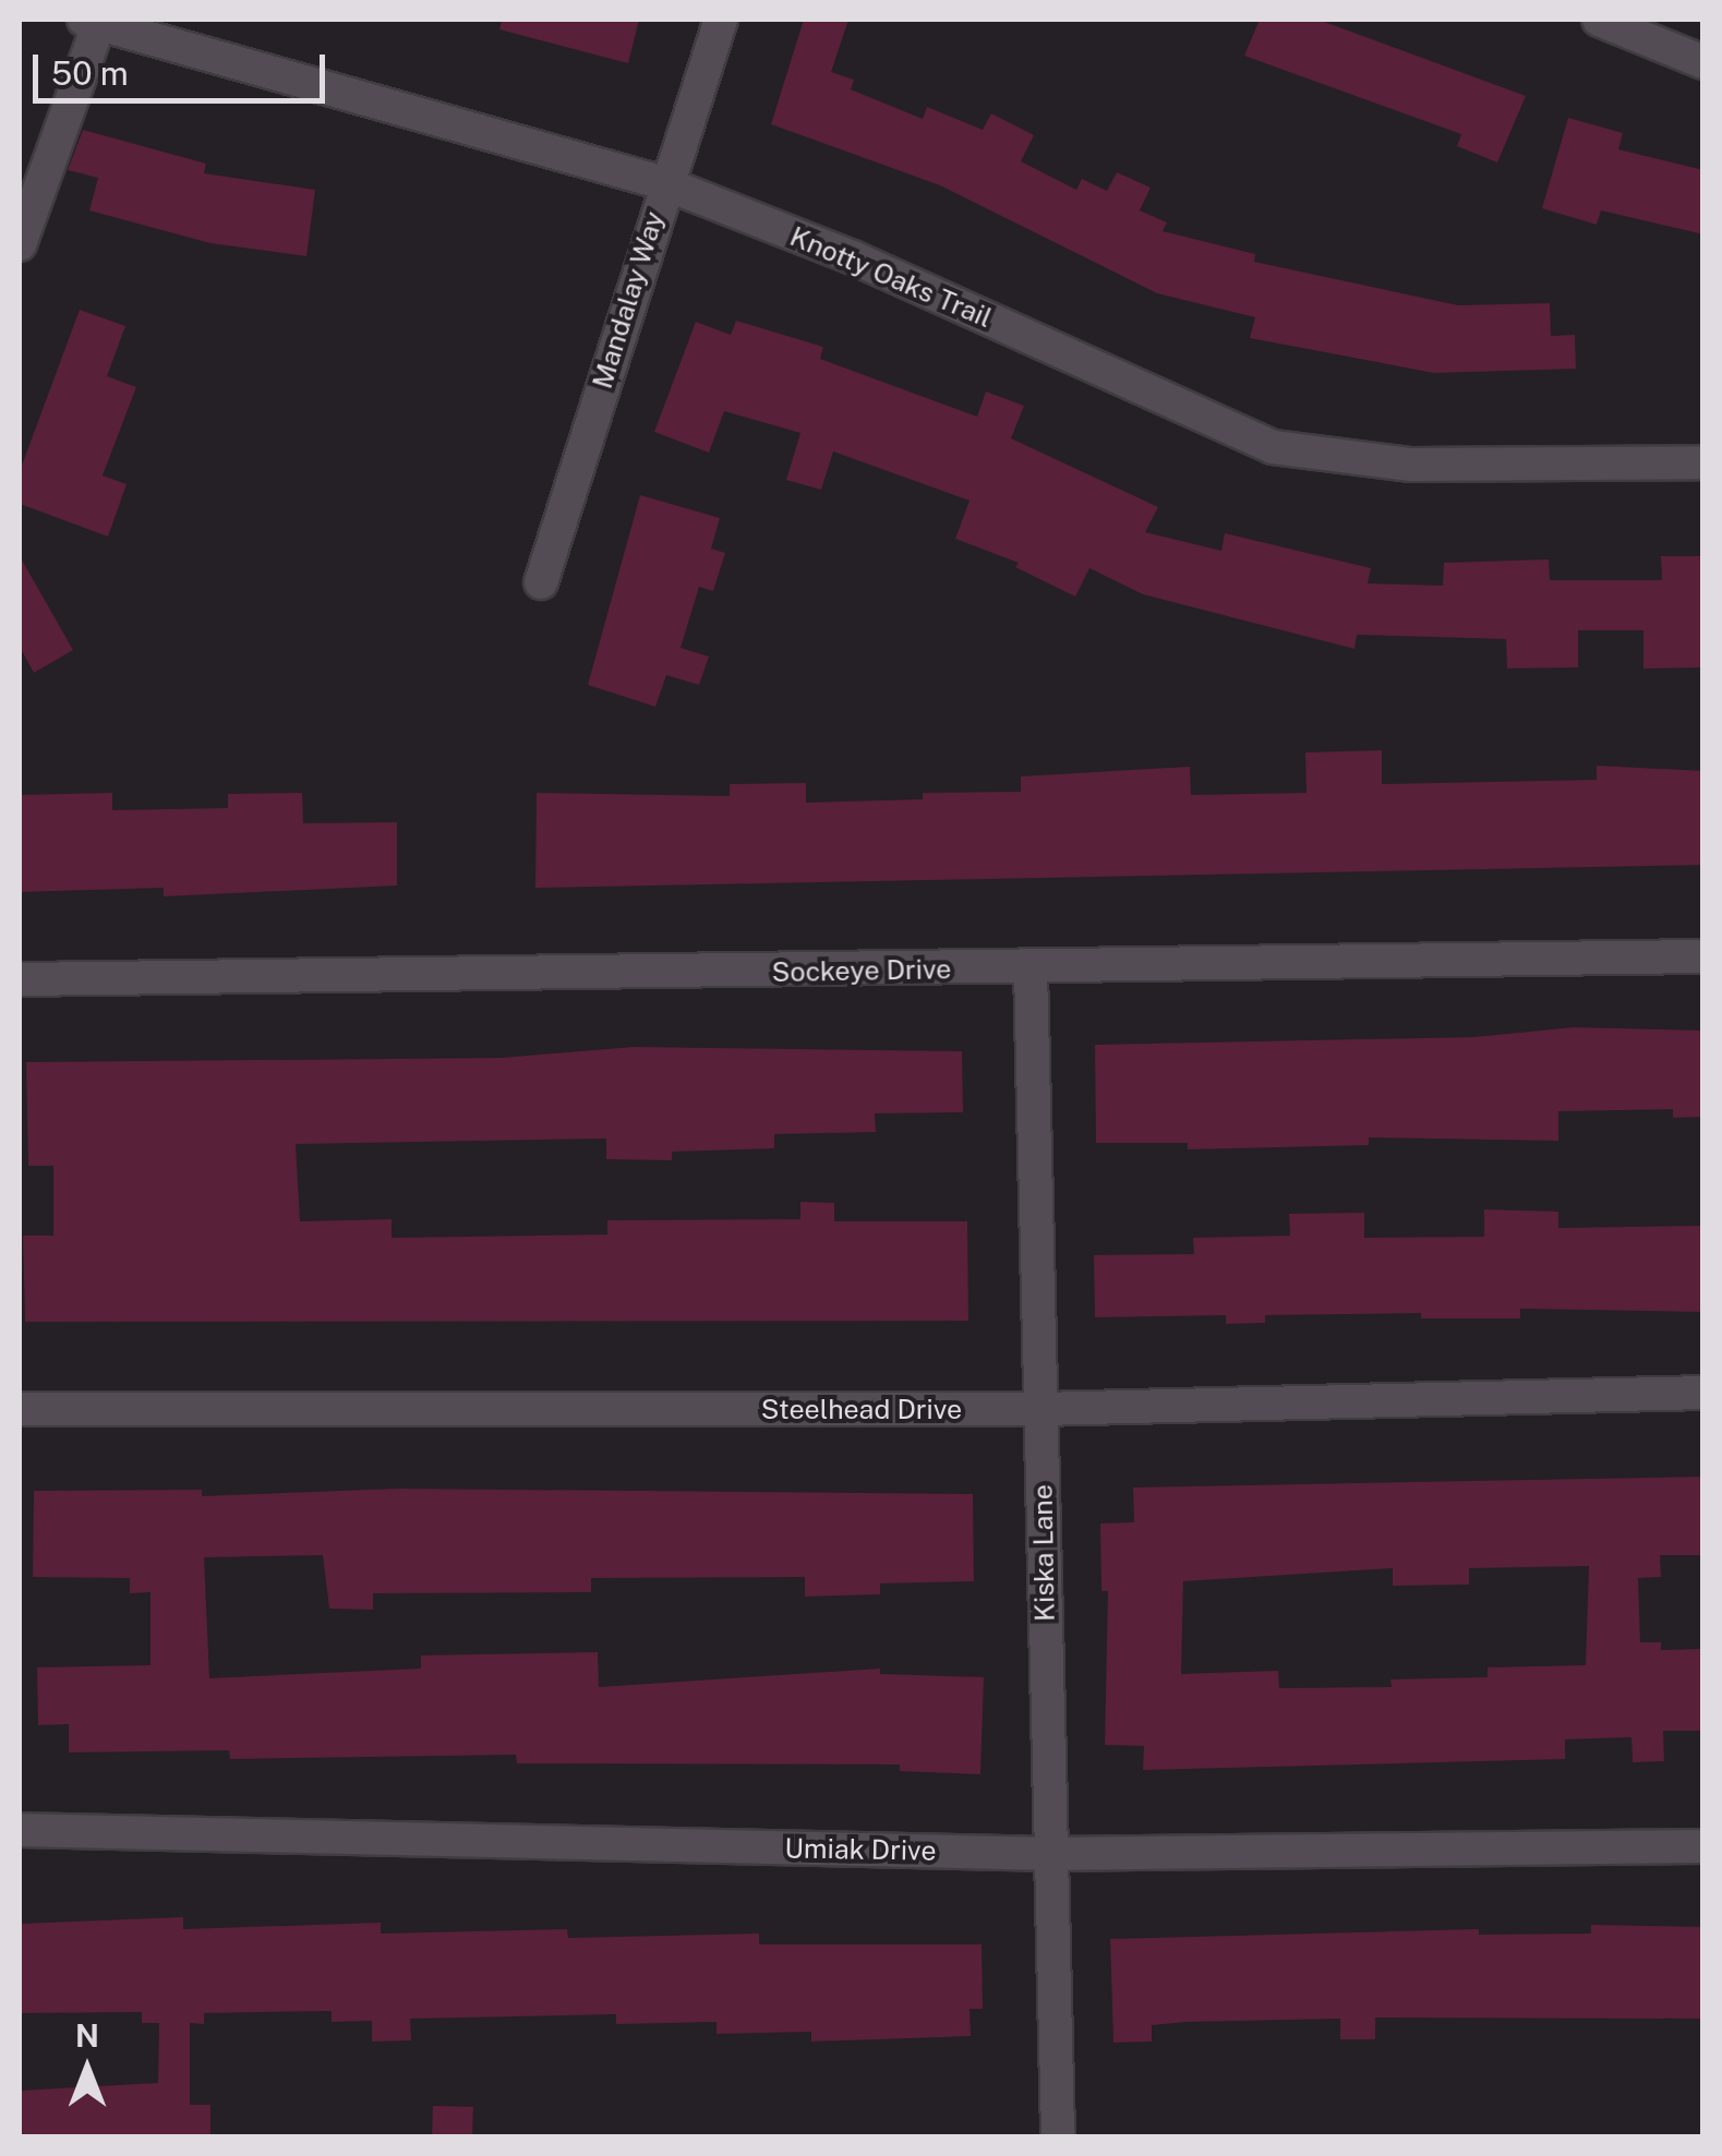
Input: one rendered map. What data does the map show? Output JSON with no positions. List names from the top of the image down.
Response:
{
  "streets": {
    "street": [
      "Knotty Oaks Trail",
      "Mandalay Way",
      "Sockeye Drive",
      "Steelhead Drive",
      "Kiska Lane",
      "Umiak Drive"
    ]
  },
  "crossings": [
    ["Knotty Oaks Trail", "Mandalay Way"],
    ["Sockeye Drive", "Kiska Lane"],
    ["Steelhead Drive", "Kiska Lane"],
    ["Kiska Lane", "Umiak Drive"]
  ],
  "scale_bar": "50 m",
  "north": "top"
}
